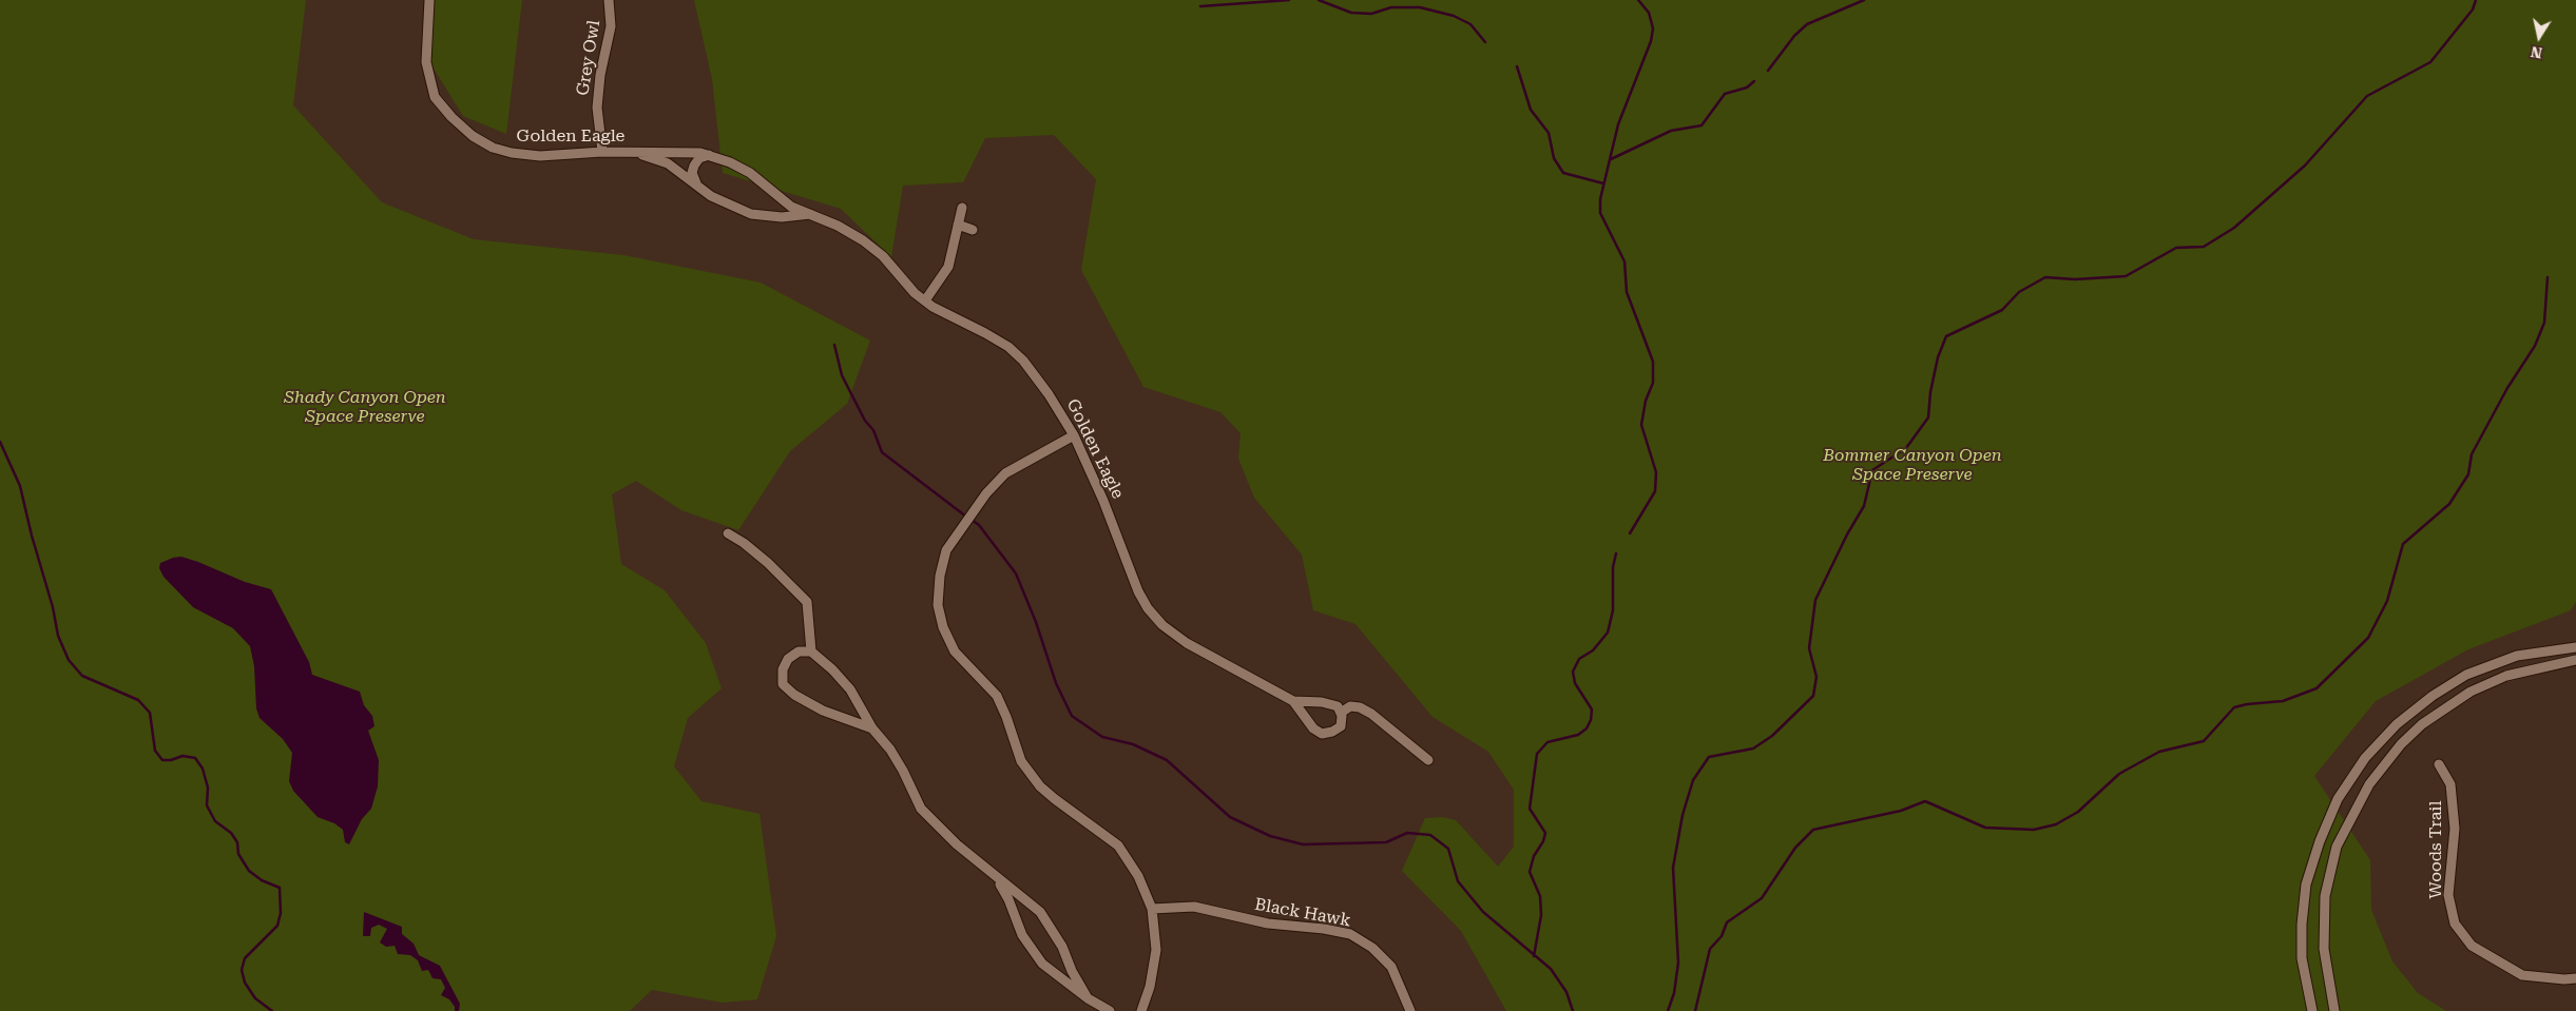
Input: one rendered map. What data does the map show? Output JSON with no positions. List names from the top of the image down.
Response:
{
  "streets": {
    "street": [
      "Grey Owl",
      "Golden Eagle",
      "Woods Trail",
      "Black Hawk"
    ]
  },
  "crossings": [
    ["Grey Owl", "Golden Eagle"]
  ],
  "parks": ["Shady Canyon Open Space Preserve", "Bommer Canyon Open Space Preserve"],
  "north": "bottom"
}
